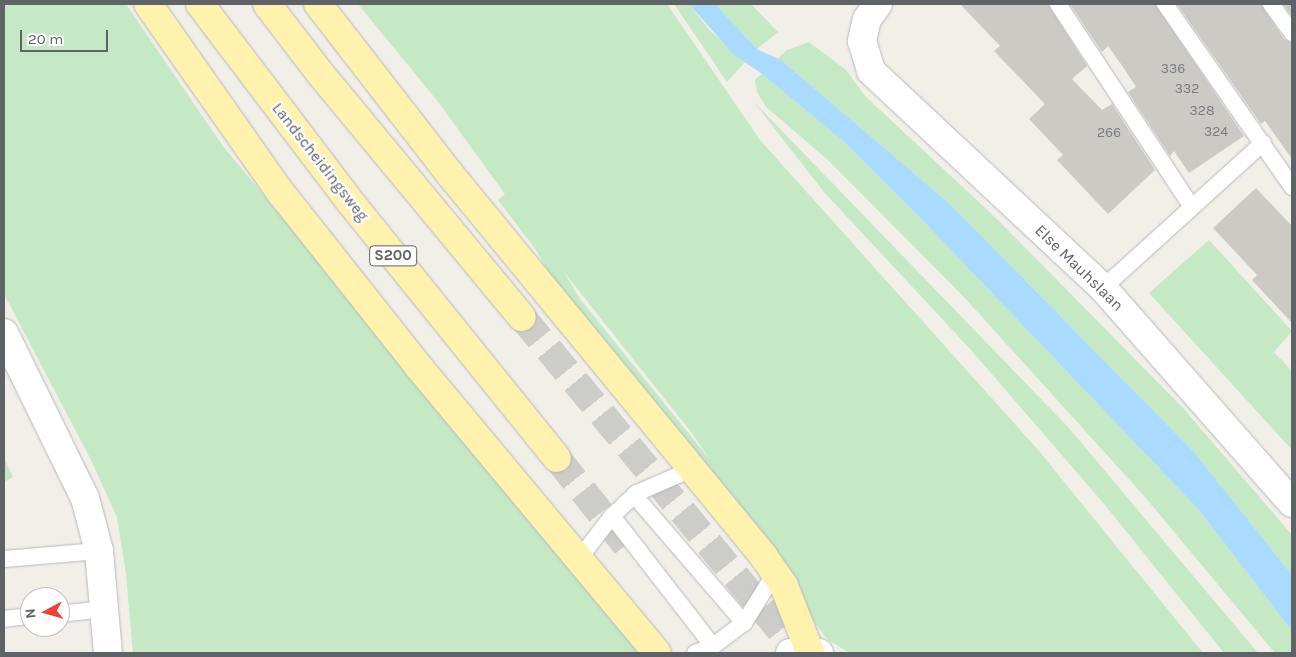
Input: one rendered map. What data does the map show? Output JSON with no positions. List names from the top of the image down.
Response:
{
  "streets": {
    "main road": ["Landscheidingsweg", "S200"],
    "street": ["Else Mauhslaan"]
  },
  "house_numbers": [
    "336",
    "332",
    "328",
    "324",
    "266"
  ],
  "scale_bar": "20 m",
  "north": "left"
}
